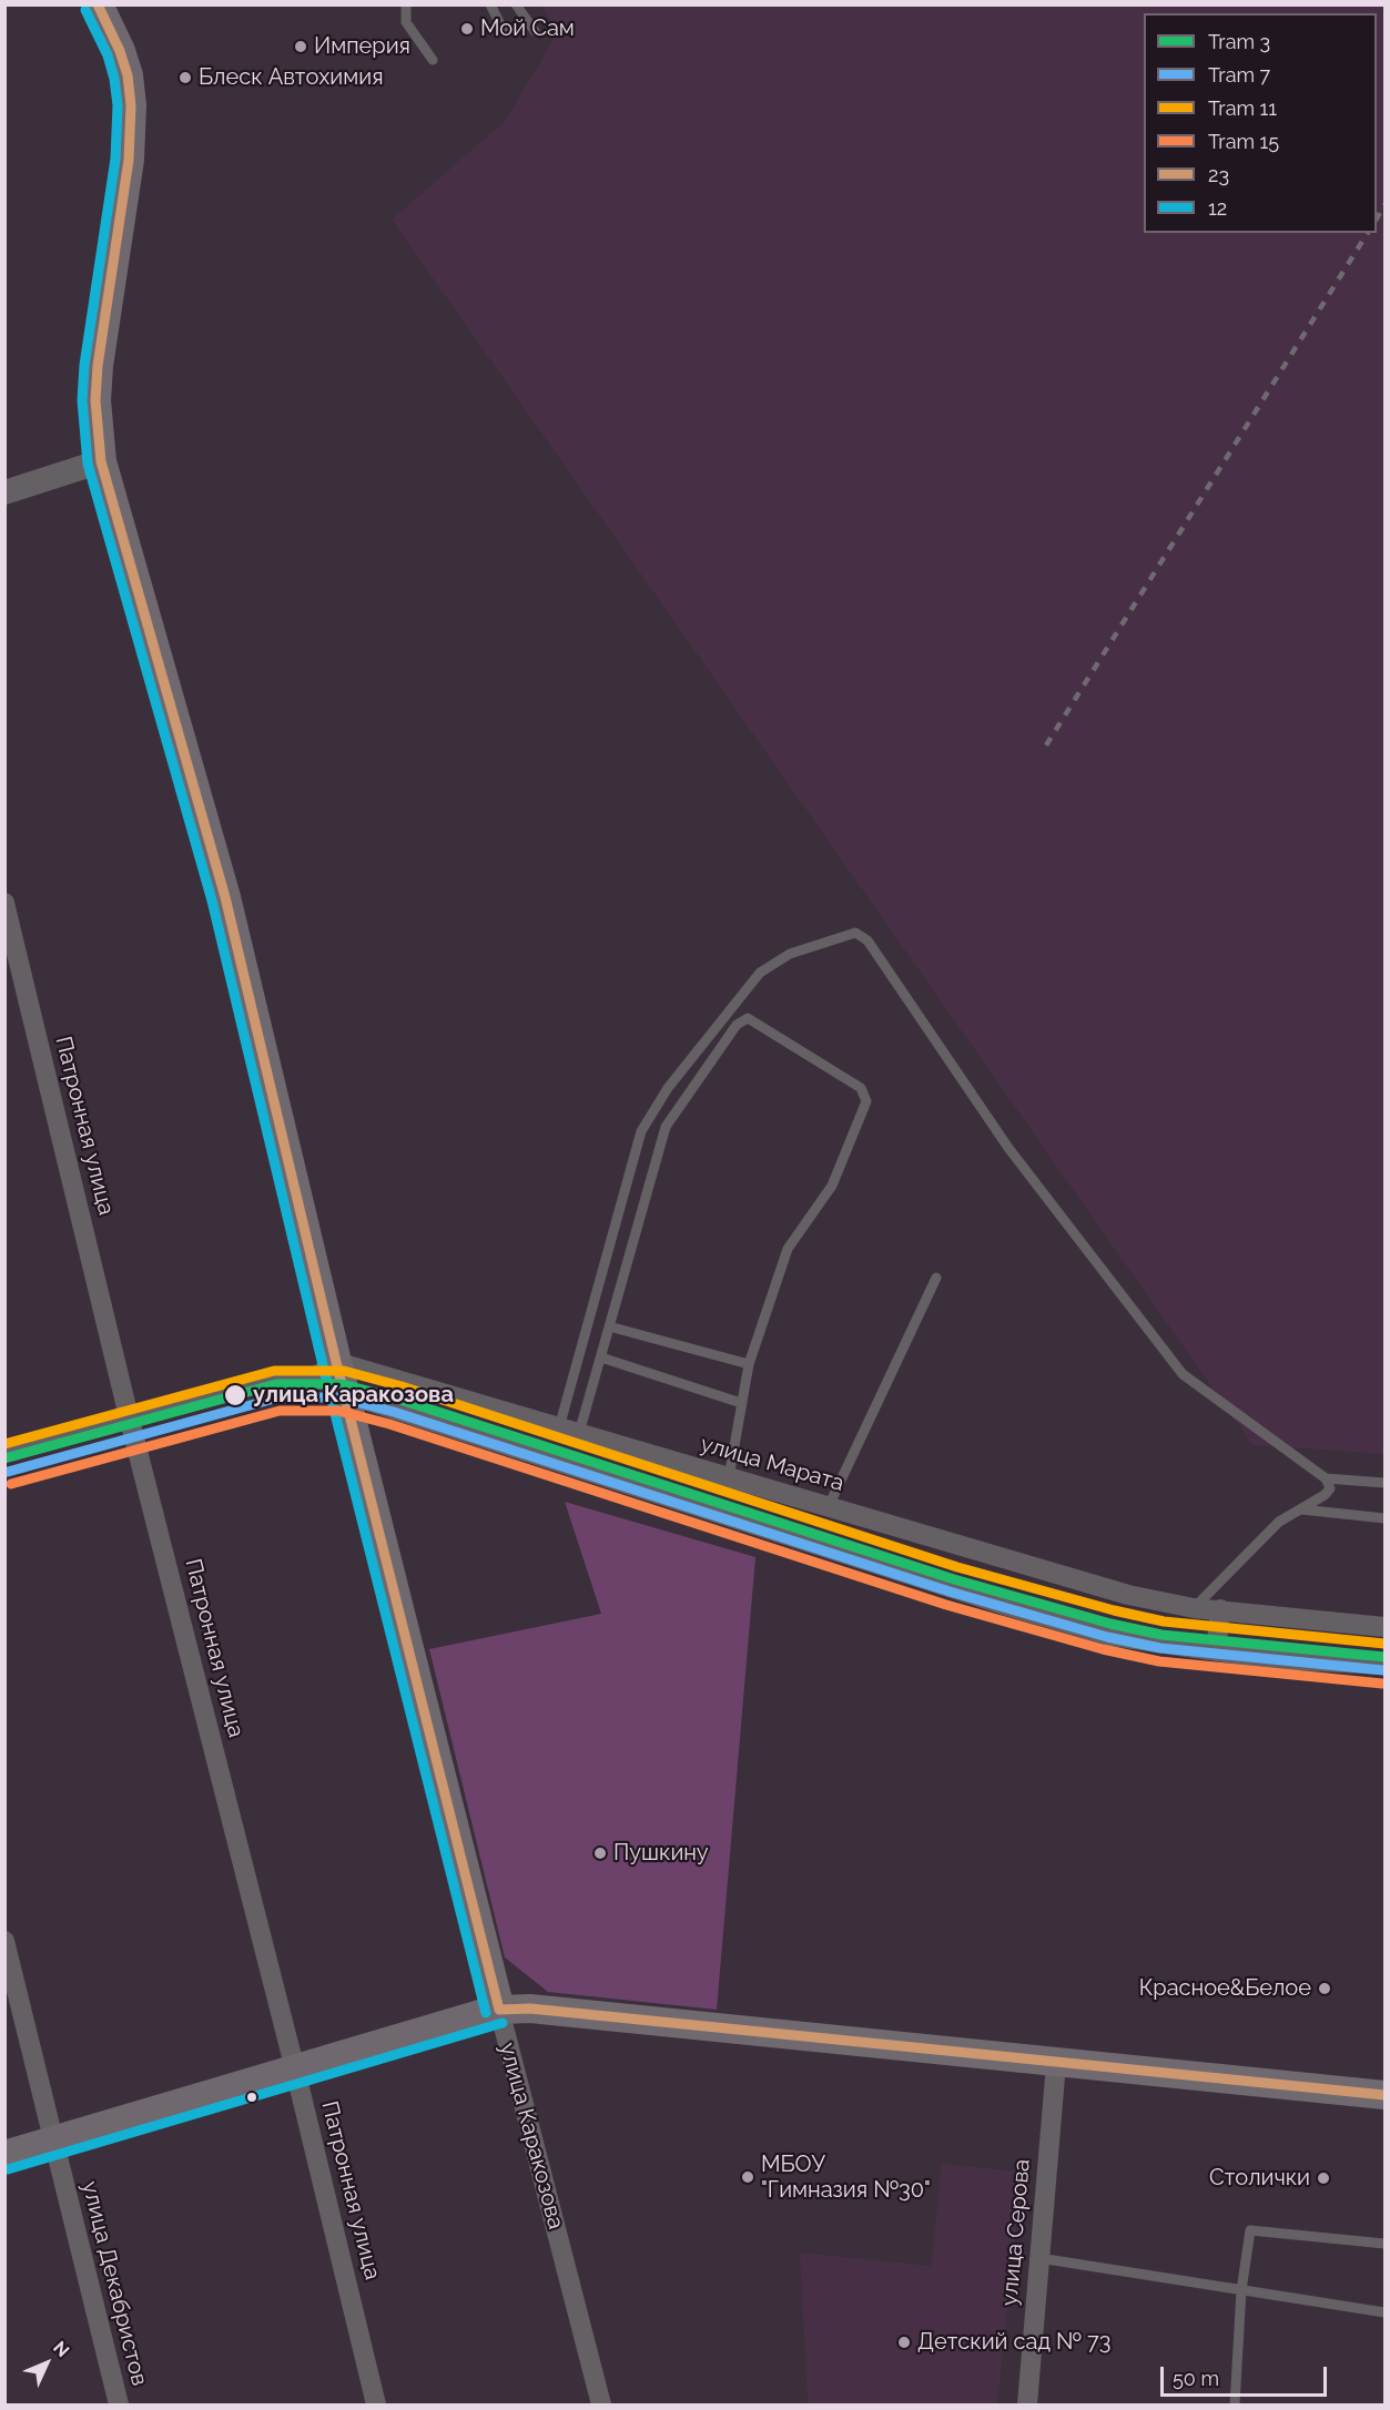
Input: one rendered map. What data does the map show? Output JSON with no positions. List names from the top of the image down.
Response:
{
  "streets": {
    "main road": ["улица Каракозова"],
    "street": [
      "Патронная улица",
      "улица Марата",
      "улица Серова",
      "улица Декабристов"
    ]
  },
  "crossings": [
    ["Патронная улица", "улица Марата"],
    ["улица Марата", "улица Каракозова"]
  ],
  "places": [
    "Мой Сам",
    "Империя",
    "Блеск Автохимия",
    "улица Каракозова",
    "Пушкину",
    "Красное&Белое",
    "МБОУ \"Гимназия №30\"",
    "Столички",
    "Детский сад № 73"
  ],
  "lines": [
    "transit line 23",
    "transit line 12",
    "tram line 11",
    "tram line 3",
    "tram line 7",
    "tram line 15"
  ],
  "legend": [
    "Tram 3",
    "Tram 7",
    "Tram 11",
    "Tram 15",
    "23",
    "12"
  ],
  "scale_bar": "50 m",
  "north": "top right"
}
